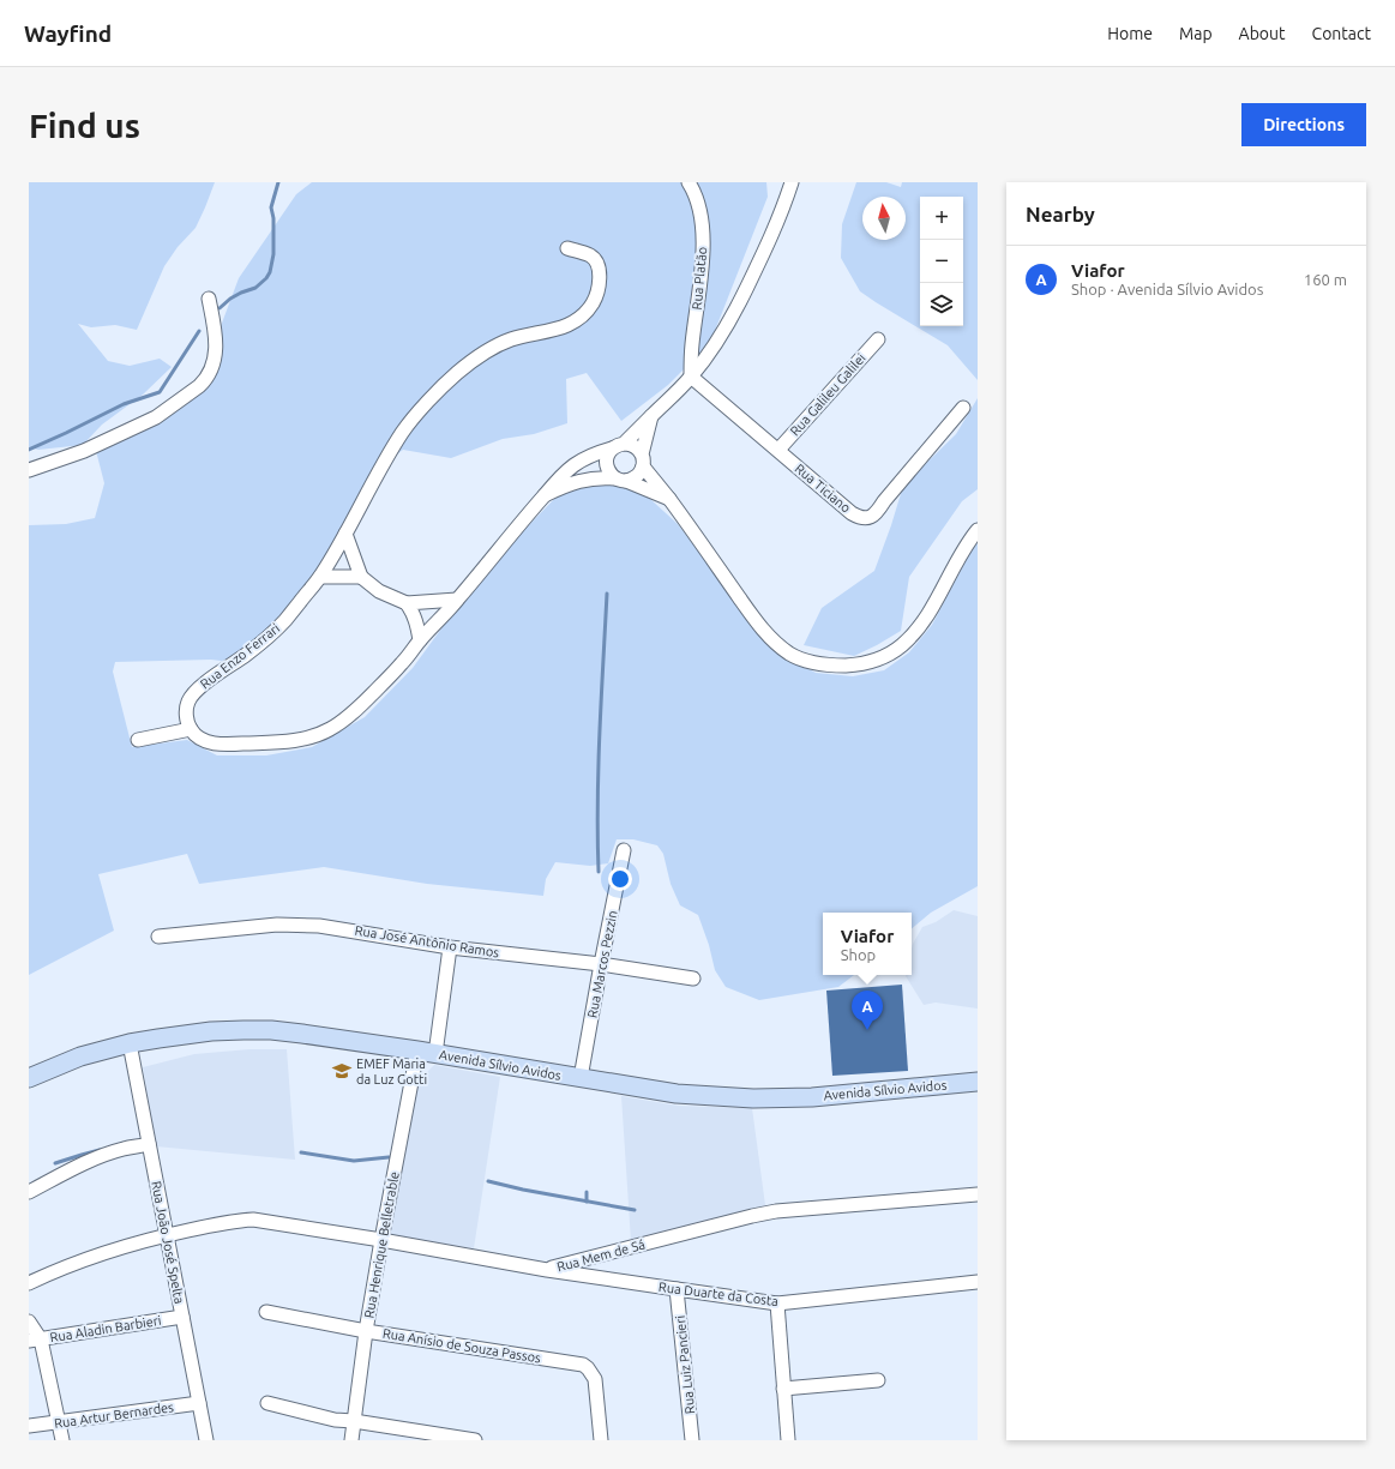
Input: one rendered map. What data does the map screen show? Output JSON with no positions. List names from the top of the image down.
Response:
{
  "streets": {
    "main road": ["Avenida Sílvio Avidos"],
    "street": [
      "Rua Platão",
      "Rua Galileu Galilei",
      "Rua Ticiano",
      "Rua Enzo Ferrari",
      "Rua José Antônio Ramos",
      "Rua Marcos Pezzin",
      "Rua João José Spelta",
      "Rua Henrique Belletrable",
      "Rua Mem de Sá",
      "Rua Duarte da Costa",
      "Rua Aladin Barbieri",
      "Rua Anísio de Souza Passos",
      "Rua Luiz Pancieri",
      "Rua Artur Bernardes"
    ]
  },
  "crossings": [
    ["Rua Platão", "Rua Ticiano"],
    ["Rua Galileu Galilei", "Rua Ticiano"],
    ["Rua José Antônio Ramos", "Rua Marcos Pezzin"],
    ["Rua José Antônio Ramos", "Rua Henrique Belletrable"],
    ["Rua Marcos Pezzin", "Avenida Sílvio Avidos"],
    ["Avenida Sílvio Avidos", "Rua João José Spelta"],
    ["Avenida Sílvio Avidos", "Rua Henrique Belletrable"],
    ["Rua João José Spelta", "Rua Mem de Sá"],
    ["Rua João José Spelta", "Rua Aladin Barbieri"],
    ["Rua João José Spelta", "Rua Artur Bernardes"],
    ["Rua Henrique Belletrable", "Rua Mem de Sá"],
    ["Rua Henrique Belletrable", "Rua Anísio de Souza Passos"],
    ["Rua Mem de Sá", "Rua Duarte da Costa"],
    ["Rua Duarte da Costa", "Rua Luiz Pancieri"]
  ],
  "places": {
    "school or university": ["EMEF Maria da Luz Gotti"]
  },
  "north": "top",
  "page": {
    "header": "Wayfind",
    "nav": [
      "Home",
      "Map",
      "About",
      "Contact"
    ],
    "buttons": "Directions",
    "title": "Find us",
    "heading": "Nearby",
    "map_buttons": ["+", "−"],
    "list": [
      {
        "mark": "A",
        "name": "Viafor",
        "note": "Shop · Avenida Sílvio Avidos",
        "value": "160 m"
      }
    ],
    "popup": ["Viafor", "Shop"],
    "pins": "A"
  }
}
